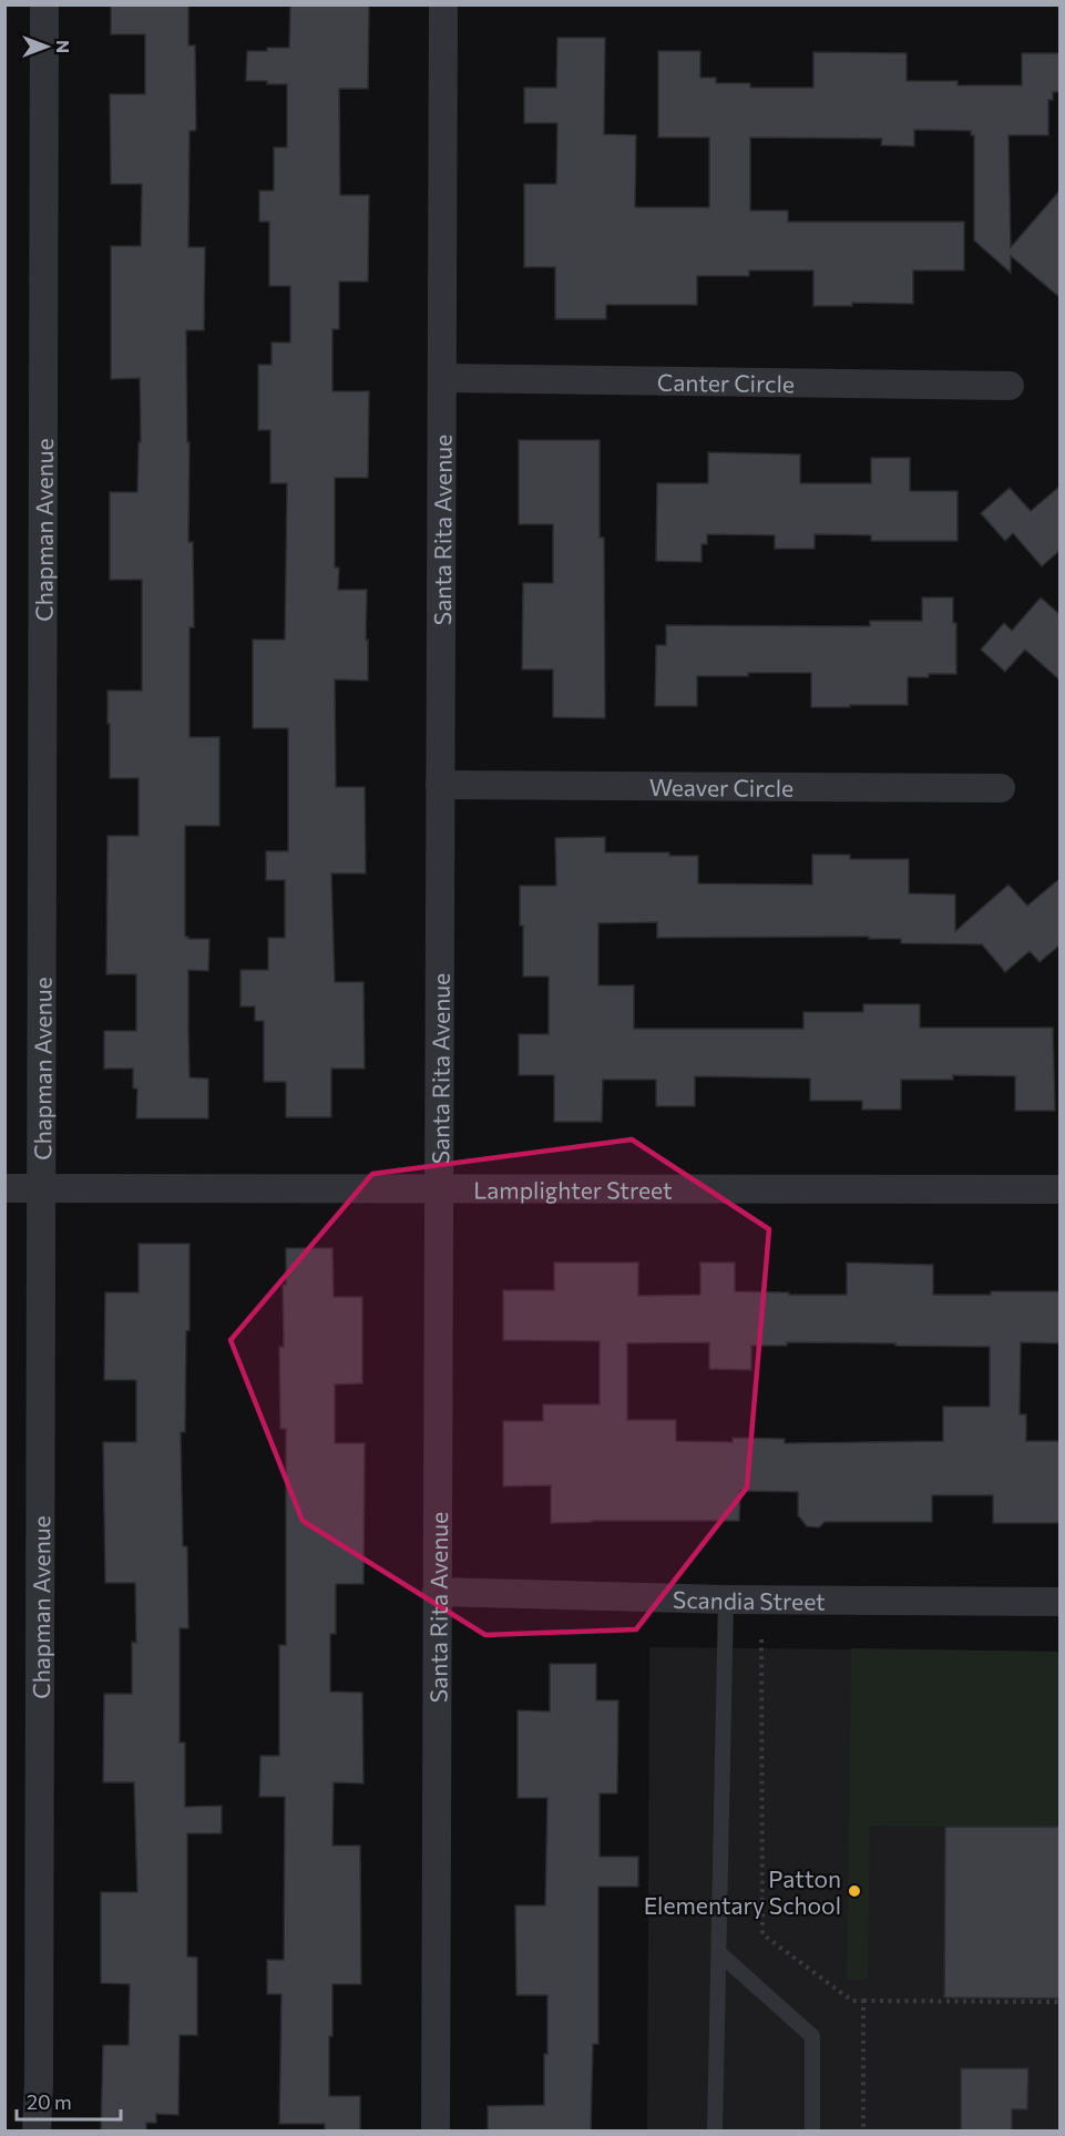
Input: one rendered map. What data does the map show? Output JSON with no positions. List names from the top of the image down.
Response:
{
  "streets": {
    "street": [
      "Canter Circle",
      "Chapman Avenue",
      "Santa Rita Avenue",
      "Weaver Circle",
      "Lamplighter Street",
      "Scandia Street"
    ]
  },
  "crossings": [
    ["Canter Circle", "Santa Rita Avenue"],
    ["Chapman Avenue", "Lamplighter Street"],
    ["Santa Rita Avenue", "Weaver Circle"],
    ["Santa Rita Avenue", "Lamplighter Street"],
    ["Santa Rita Avenue", "Scandia Street"]
  ],
  "places": ["Patton Elementary School"],
  "scale_bar": "20 m",
  "north": "right"
}
